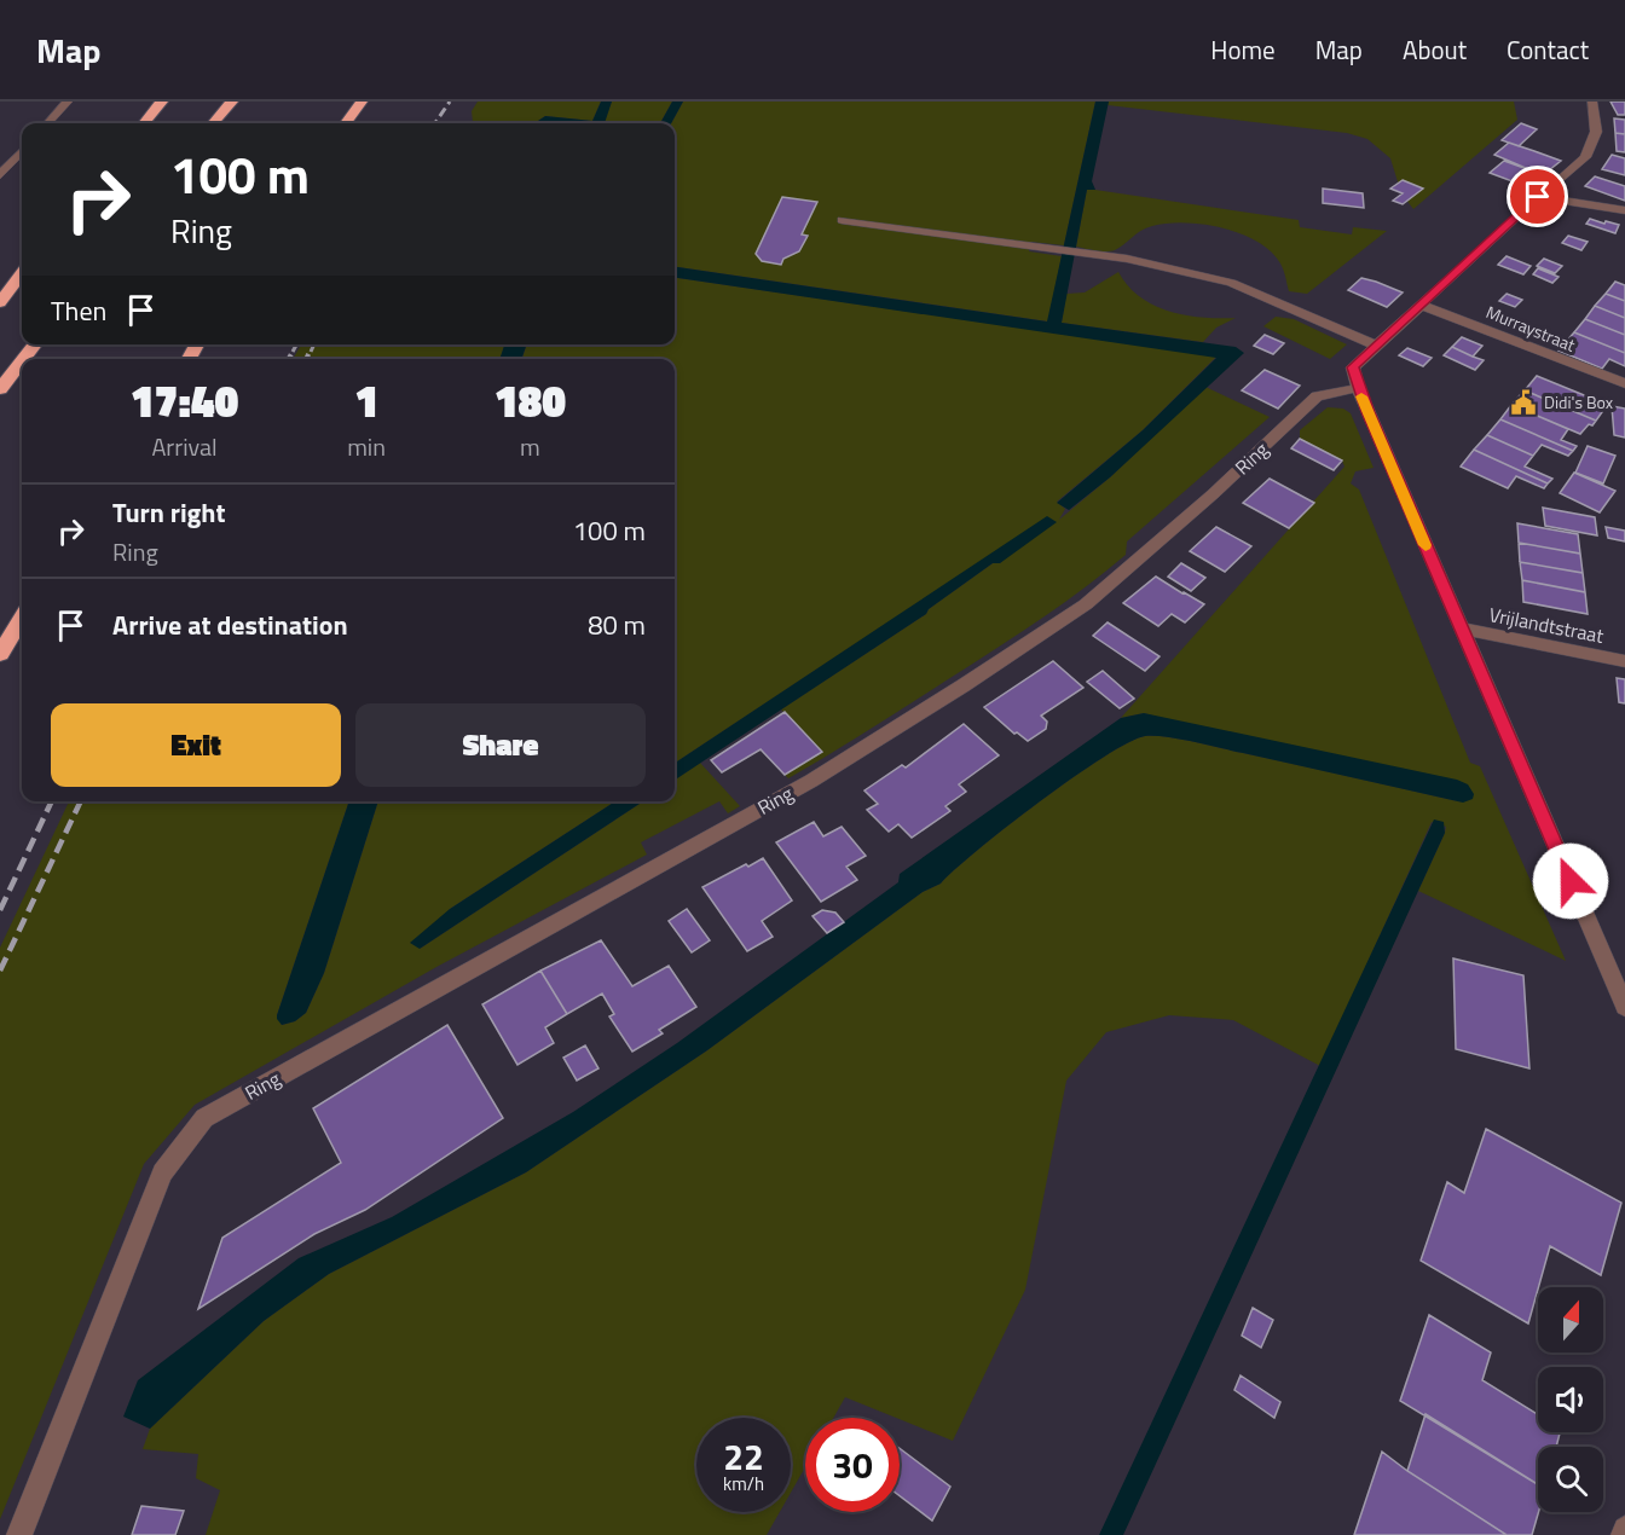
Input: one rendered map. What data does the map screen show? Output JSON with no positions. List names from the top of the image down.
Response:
{
  "streets": {
    "street": ["Murraystraat", "Ring", "Vrijlandtstraat"]
  },
  "places": {
    "public building": ["Didi's Box"]
  },
  "north": "top",
  "page": {
    "header": "Map",
    "nav": [
      "Home",
      "Map",
      "About",
      "Contact"
    ],
    "turn": ["100 m", "Ring"],
    "then": "Then",
    "eta": [
      "17:40",
      "Arrival",
      "1",
      "min",
      "180",
      "m"
    ],
    "list": [
      {
        "name": "Turn right",
        "note": "Ring",
        "value": "100 m"
      },
      {
        "name": "Arrive at destination",
        "value": "80 m"
      }
    ],
    "buttons": ["Exit", "Share"],
    "speed": "22 km/h",
    "limit": "30"
  }
}
